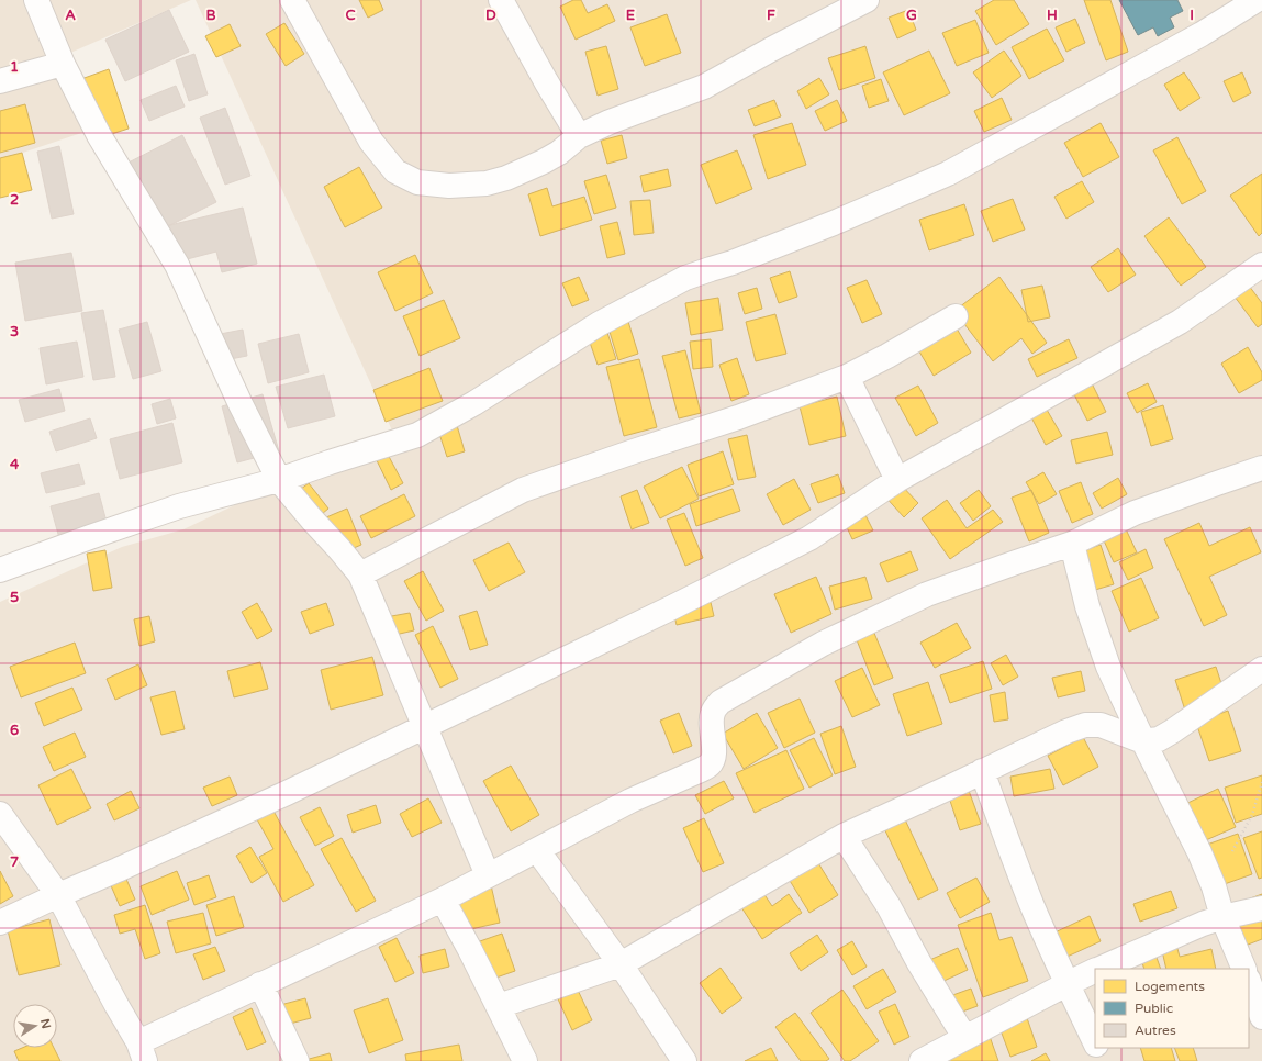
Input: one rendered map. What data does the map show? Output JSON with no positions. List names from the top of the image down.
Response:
{
  "legend": ["Logements", "Public", "Autres"],
  "north": "right",
  "grid": {
    "columns": [
      "A",
      "B",
      "C",
      "D",
      "E",
      "F",
      "G",
      "H",
      "I"
    ],
    "rows": [
      "1",
      "2",
      "3",
      "4",
      "5",
      "6",
      "7"
    ]
  }
}
